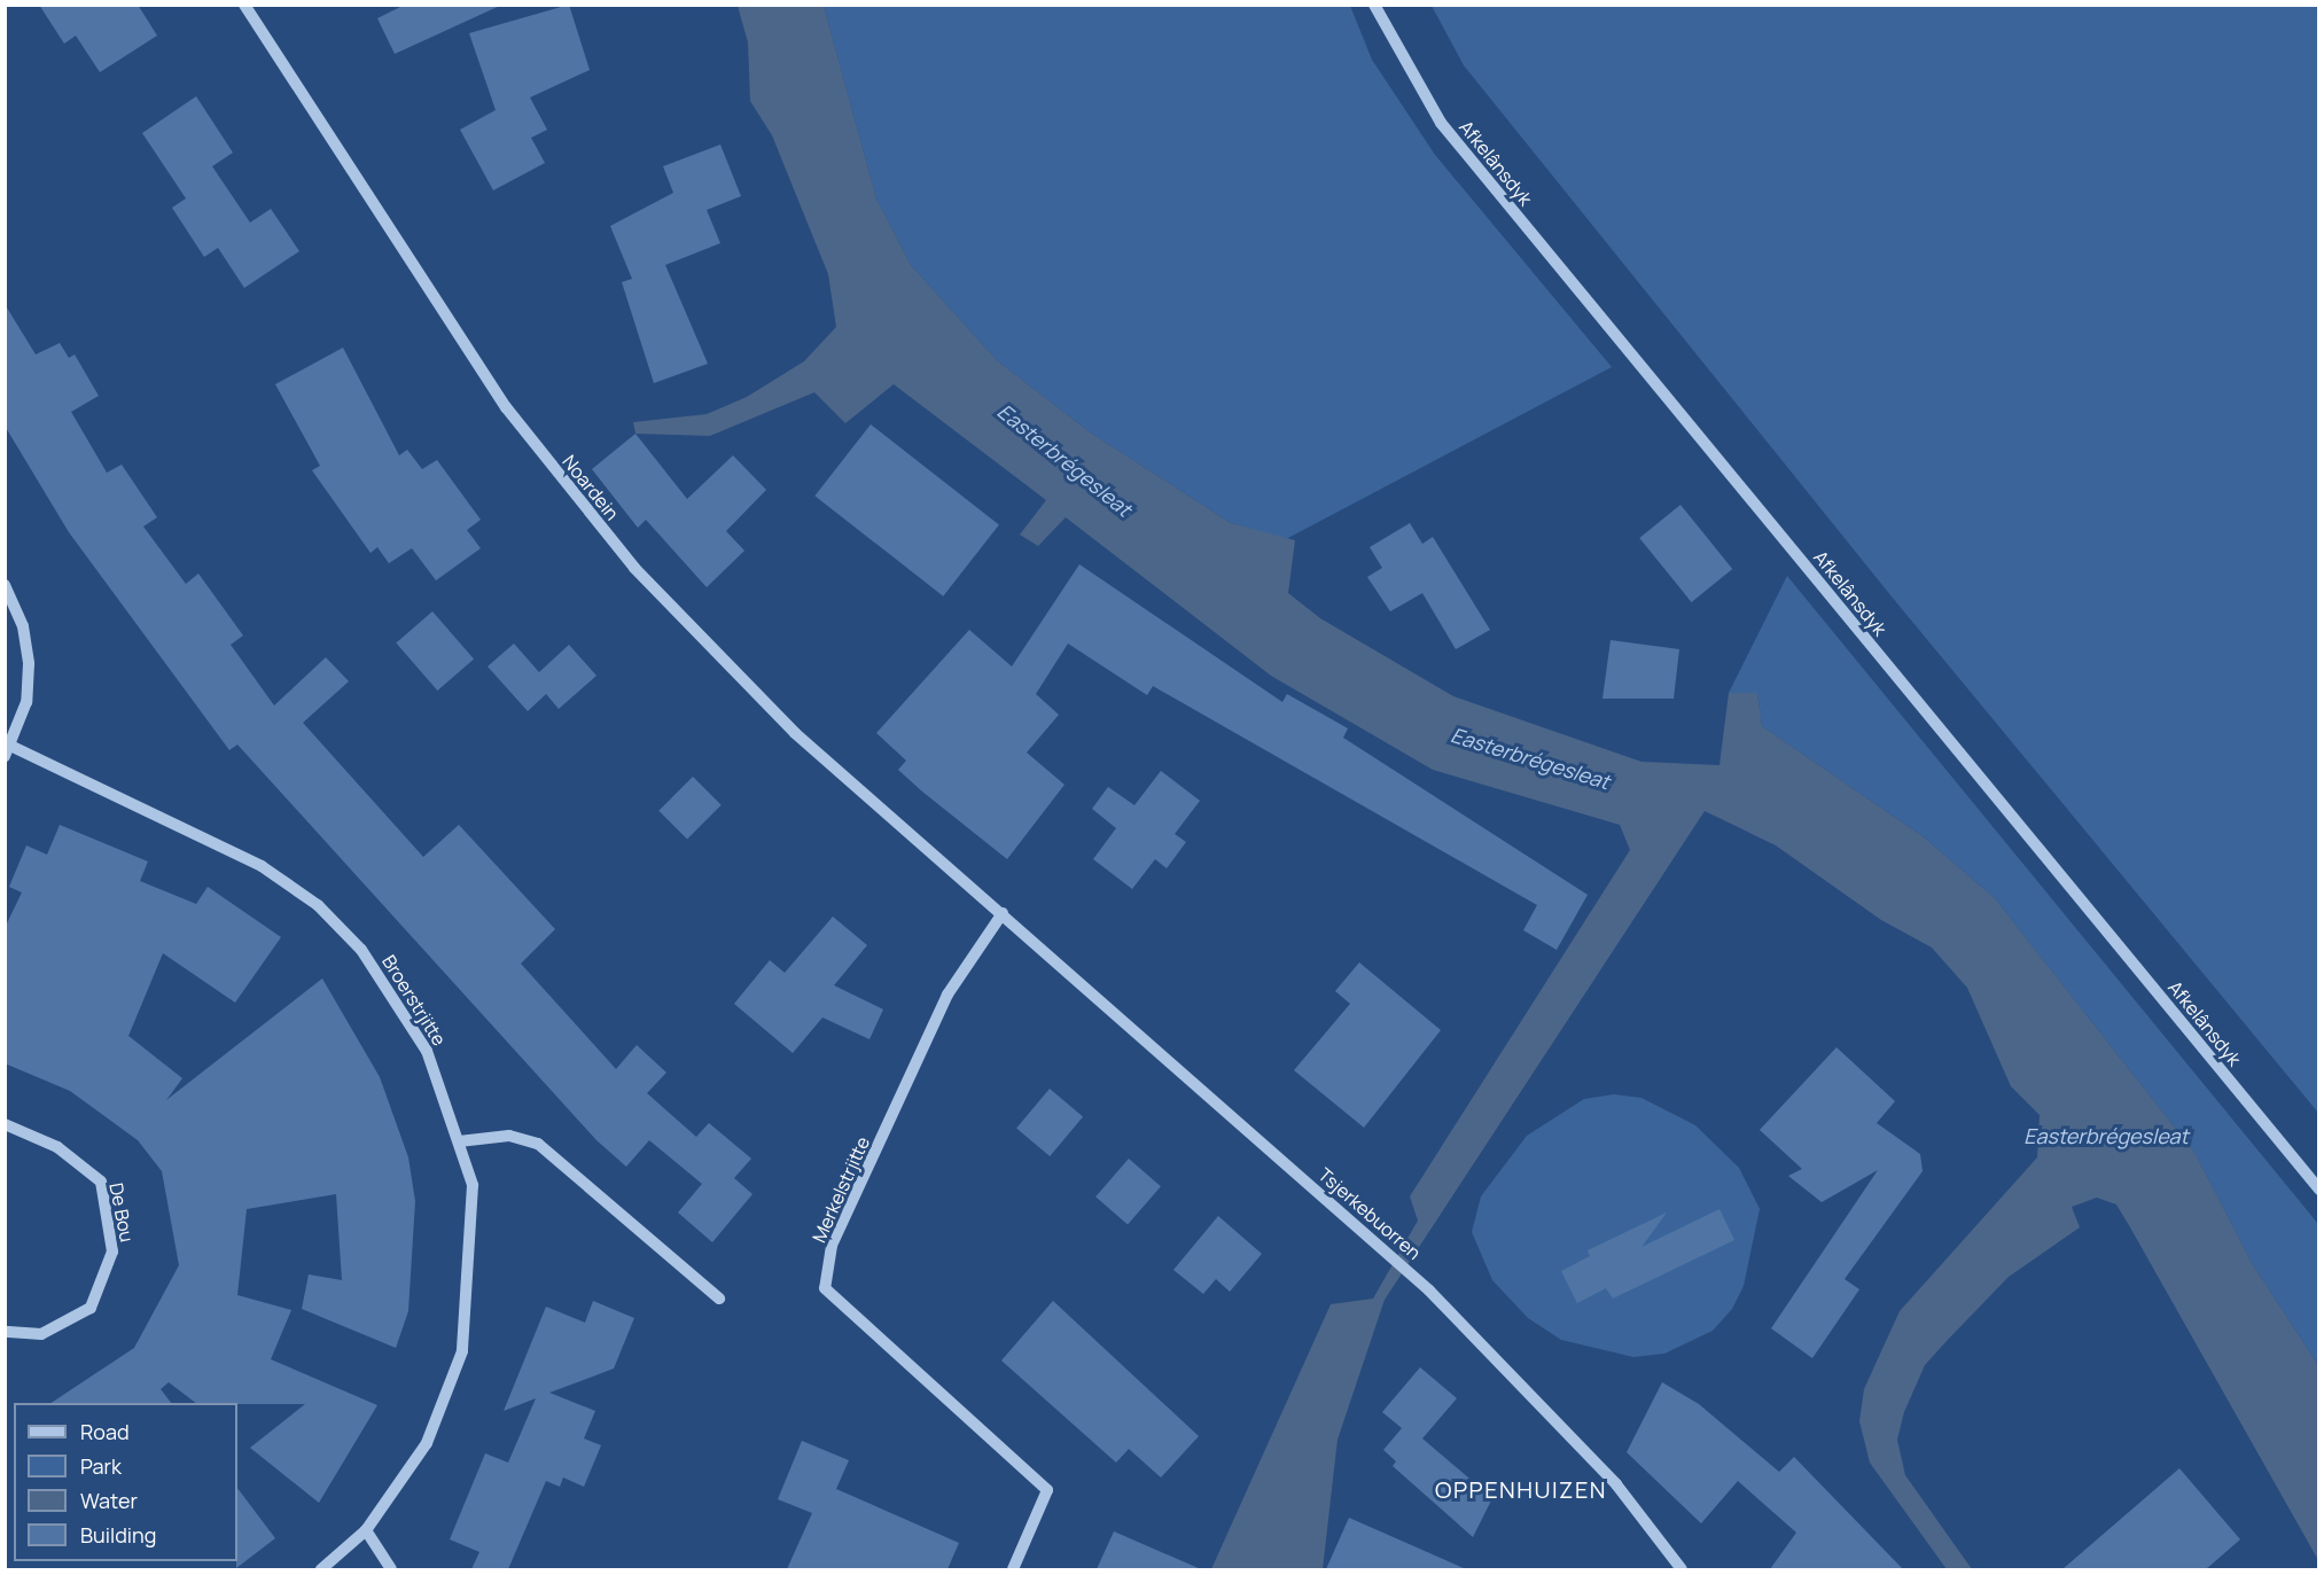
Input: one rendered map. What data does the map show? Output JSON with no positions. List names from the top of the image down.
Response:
{
  "streets": {
    "street": [
      "Afkelânsdyk",
      "Noardein",
      "Broerstrjitte",
      "Merkelstrjitte",
      "De Bou",
      "Tsjerkebuorren"
    ]
  },
  "crossings": [
    ["Noardein", "Merkelstrjitte"],
    ["Noardein", "Tsjerkebuorren"],
    ["Merkelstrjitte", "Tsjerkebuorren"]
  ],
  "districts": ["OPPENHUIZEN"],
  "water": ["Easterbrégesleat"],
  "legend": [
    "Road",
    "Park",
    "Water",
    "Building"
  ]
}
